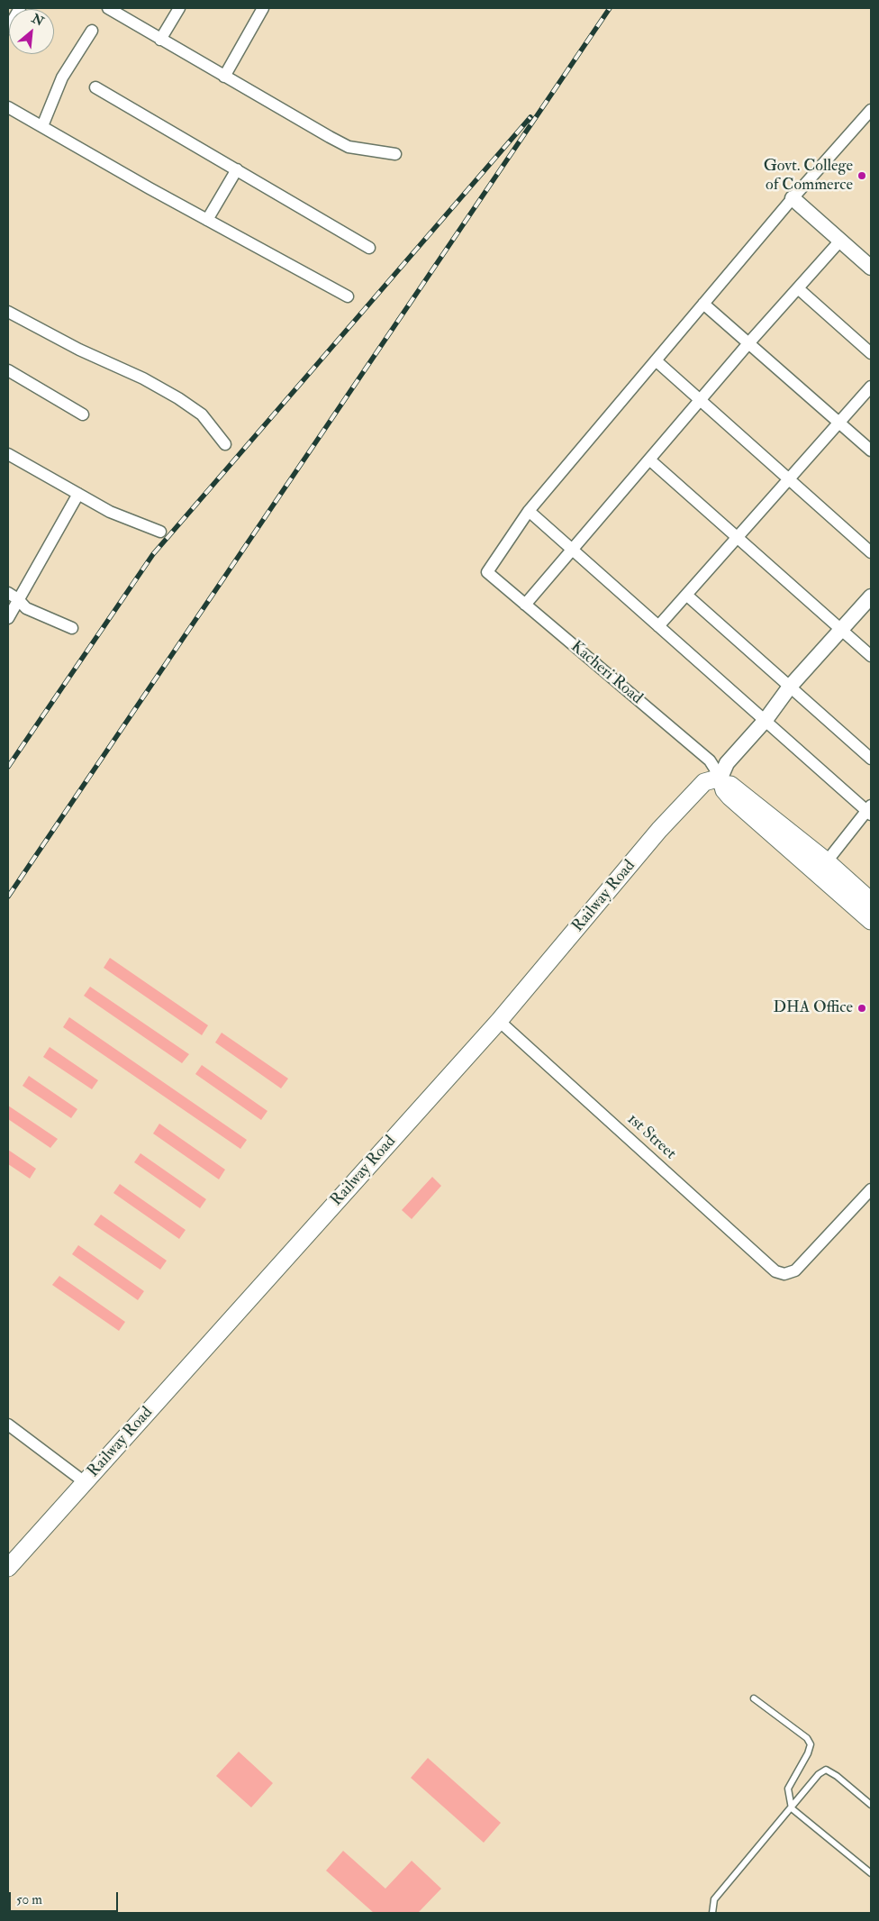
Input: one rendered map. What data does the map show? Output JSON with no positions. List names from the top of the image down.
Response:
{
  "streets": {
    "main road": ["Kacheri Road", "Railway Road"],
    "street": ["1st Street"]
  },
  "crossings": [
    ["Kacheri Road", "Railway Road"],
    ["Railway Road", "1st Street"]
  ],
  "places": ["Govt. College of Commerce", "DHA Office"],
  "scale_bar": "50 m",
  "north": "top right"
}
